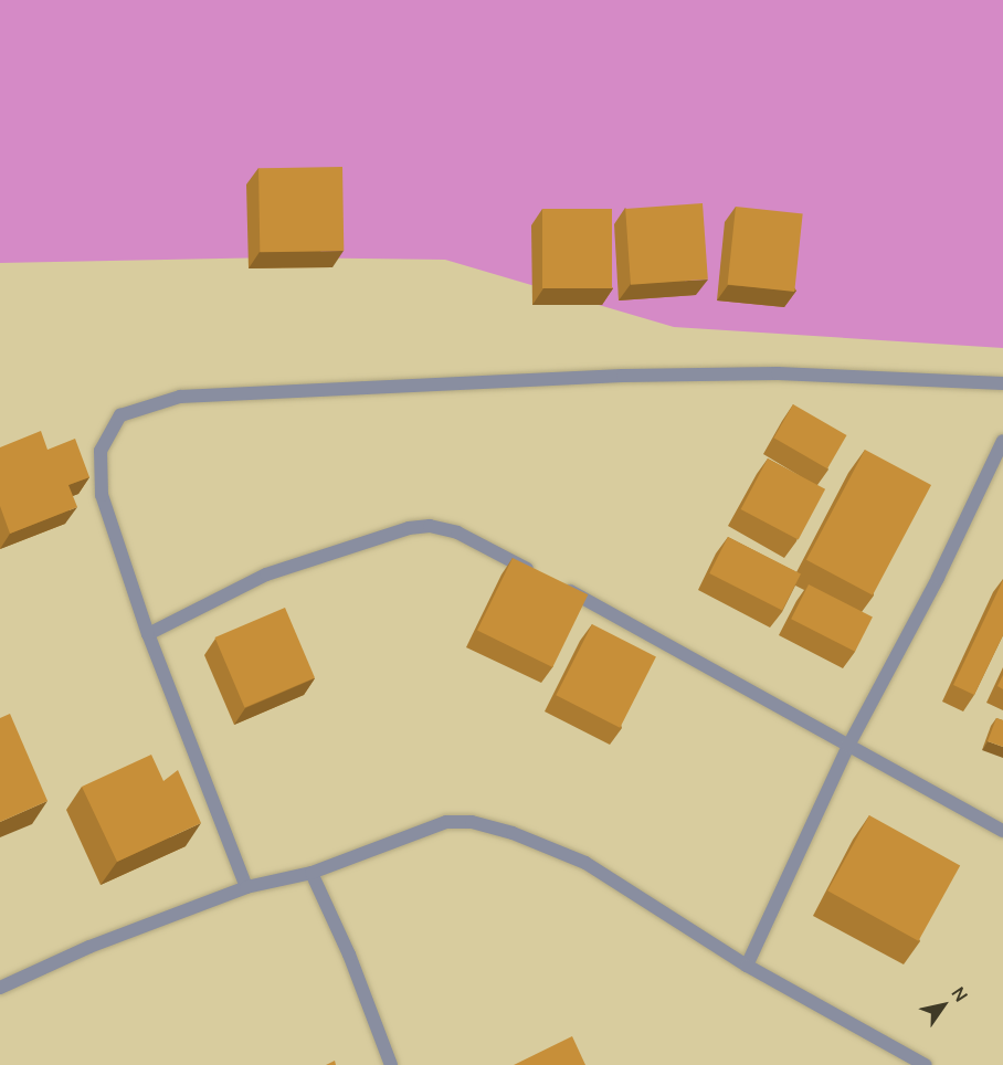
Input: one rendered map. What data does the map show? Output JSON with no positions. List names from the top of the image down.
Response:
{
  "north": "top right"
}
